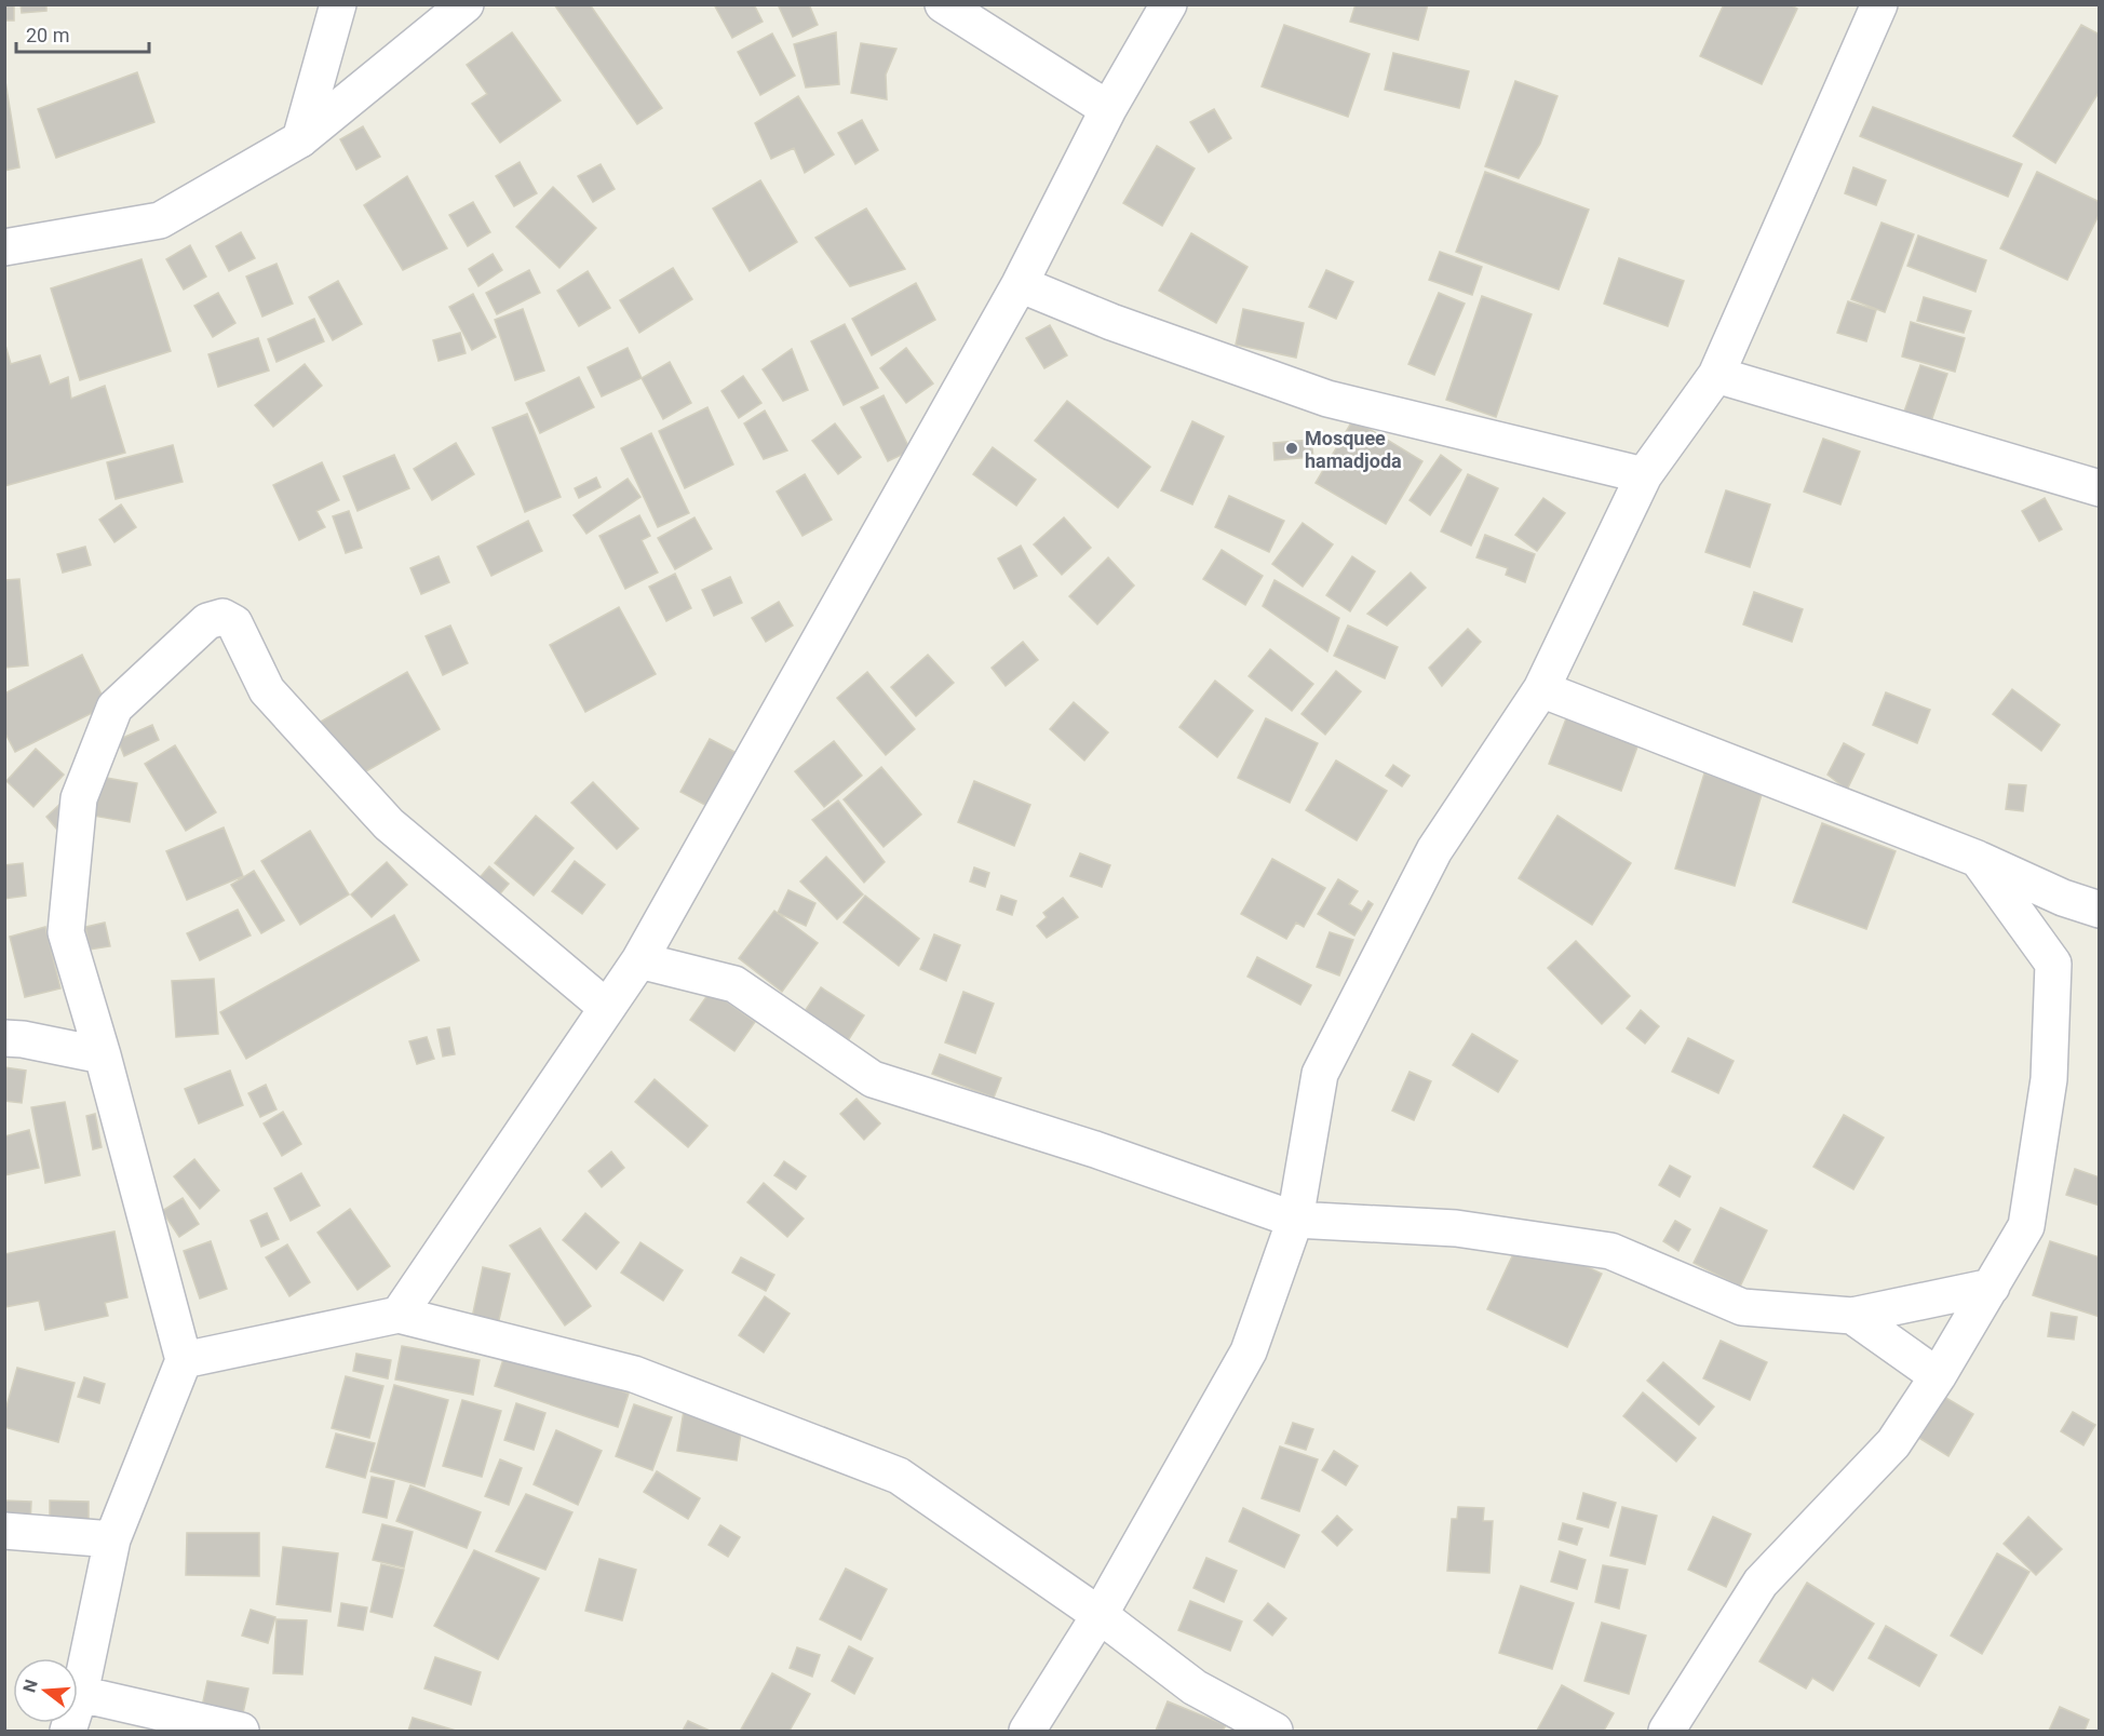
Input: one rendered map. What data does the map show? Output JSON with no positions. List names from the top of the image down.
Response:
{
  "places": ["Mosquee hamadjoda"],
  "scale_bar": "20 m",
  "north": "left"
}
